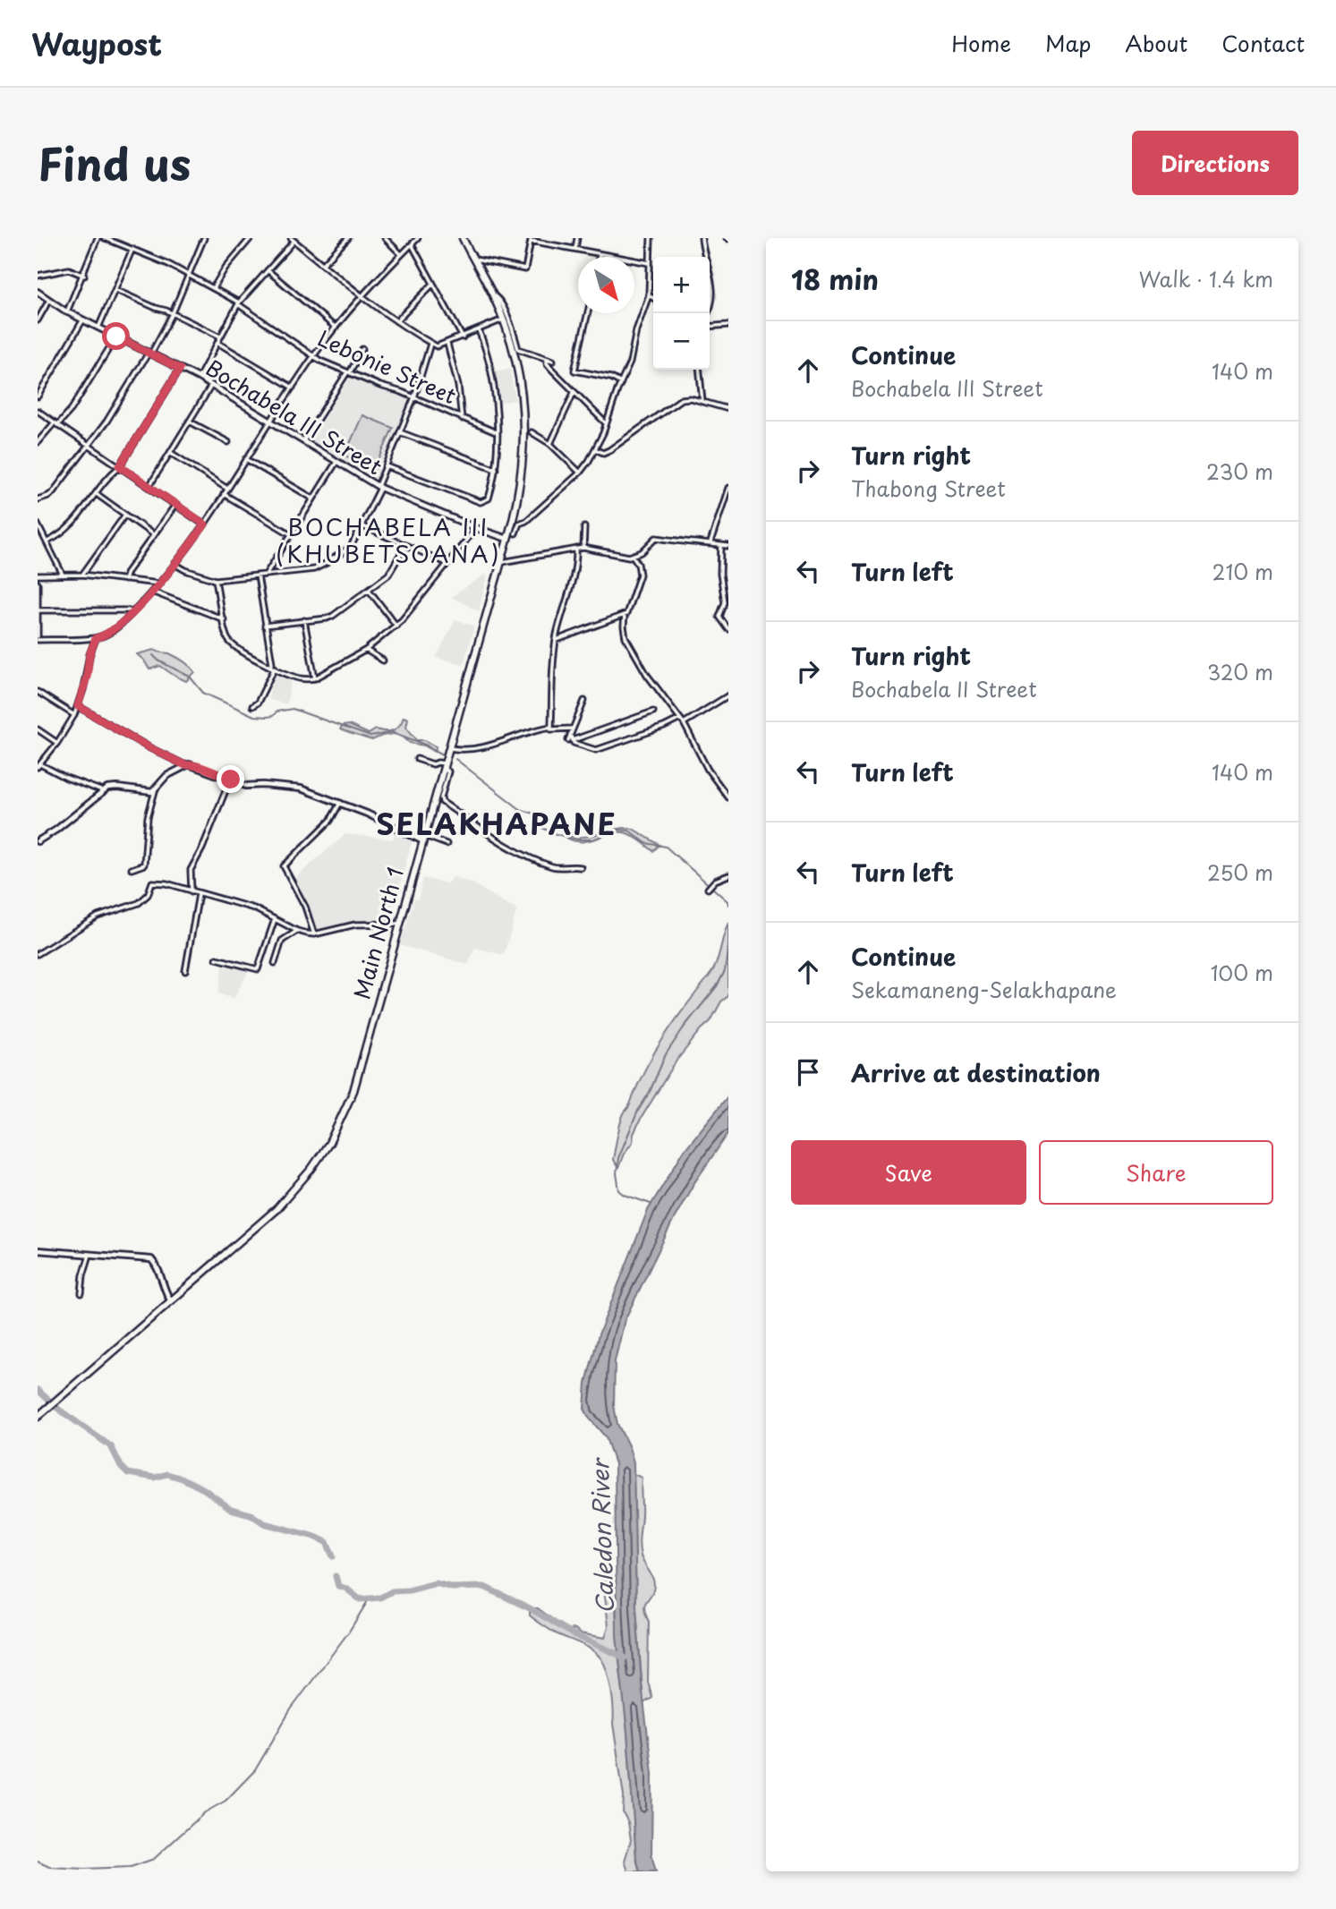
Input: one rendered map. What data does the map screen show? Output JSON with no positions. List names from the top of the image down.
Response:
{
  "streets": {
    "main road": ["Main North 1"],
    "street": ["Lebonie Street", "Bochabela III Street"]
  },
  "crossings": [
    ["Bochabela III Street", "Main North 1"]
  ],
  "districts": ["BOCHABELA III (KHUBETSOANA)", "SELAKHAPANE"],
  "water": ["Caledon River"],
  "north": "bottom right",
  "page": {
    "header": "Waypost",
    "nav": [
      "Home",
      "Map",
      "About",
      "Contact"
    ],
    "title": "Find us",
    "buttons": [
      "Directions",
      ["Save", "Share"]
    ],
    "heading": ["18 min", "Walk · 1.4 km"],
    "map_buttons": ["+", "−"],
    "list": [
      ["Continue", "Bochabela III Street", "140 m"],
      ["Turn right", "Thabong Street", "230 m"],
      ["Turn left", "210 m"],
      ["Turn right", "Bochabela II Street", "320 m"],
      ["Turn left", "140 m"],
      ["Turn left", "250 m"],
      ["Continue", "Sekamaneng-Selakhapane", "100 m"],
      "Arrive at destination"
    ]
  }
}
